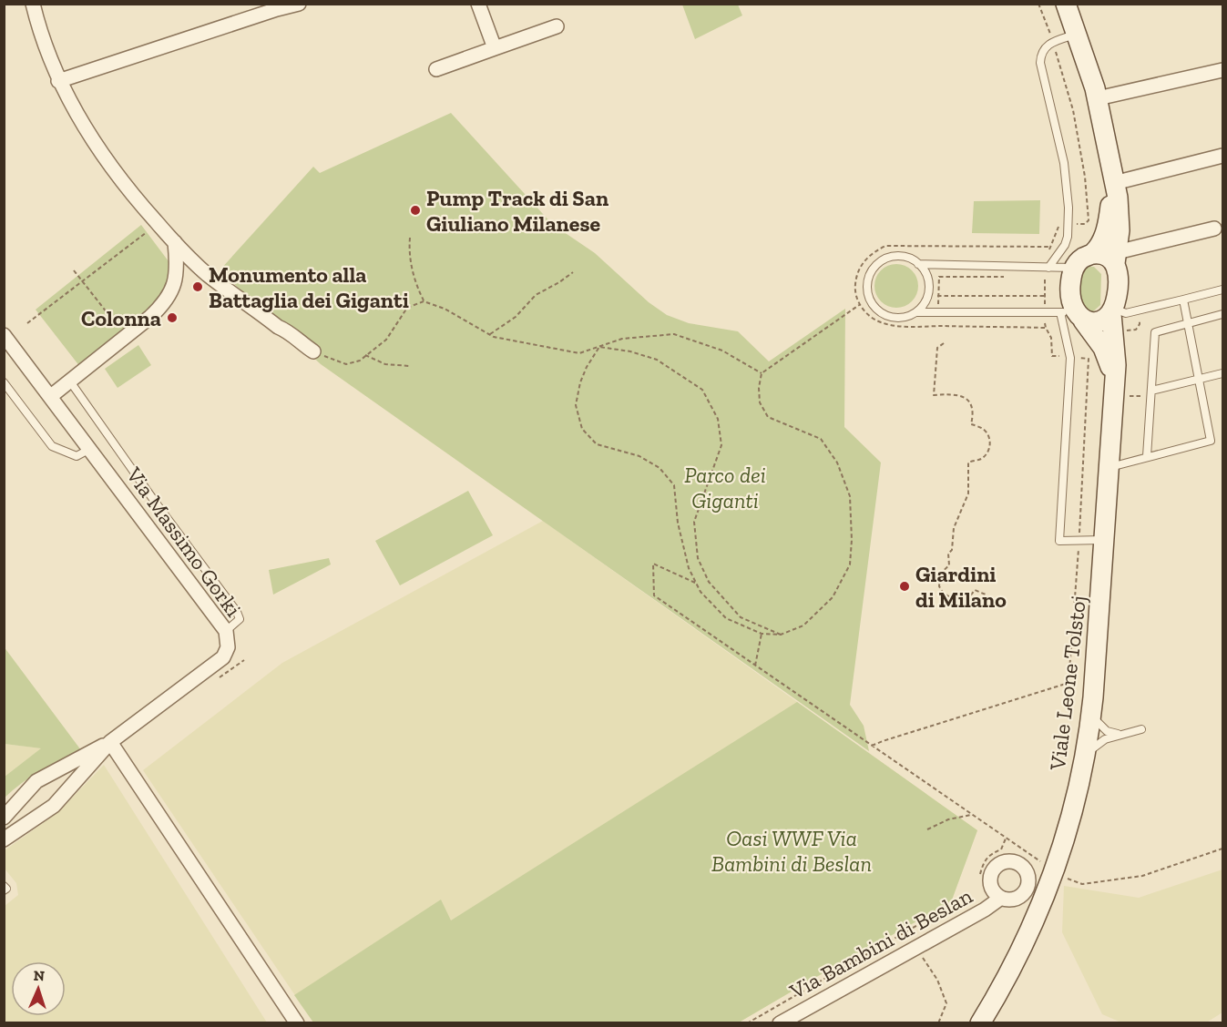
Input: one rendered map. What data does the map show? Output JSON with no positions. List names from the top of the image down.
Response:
{
  "streets": {
    "street": ["Via Massimo Gorki", "Viale Leone Tolstoj", "Via Bambini di Beslan"]
  },
  "parks": ["Parco dei Giganti", "Oasi WWF Via Bambini di Beslan"],
  "places": [
    "Pump Track di San Giuliano Milanese",
    "Monumento alla Battaglia dei Giganti",
    "Colonna",
    "Giardini di Milano"
  ],
  "north": "top"
}
